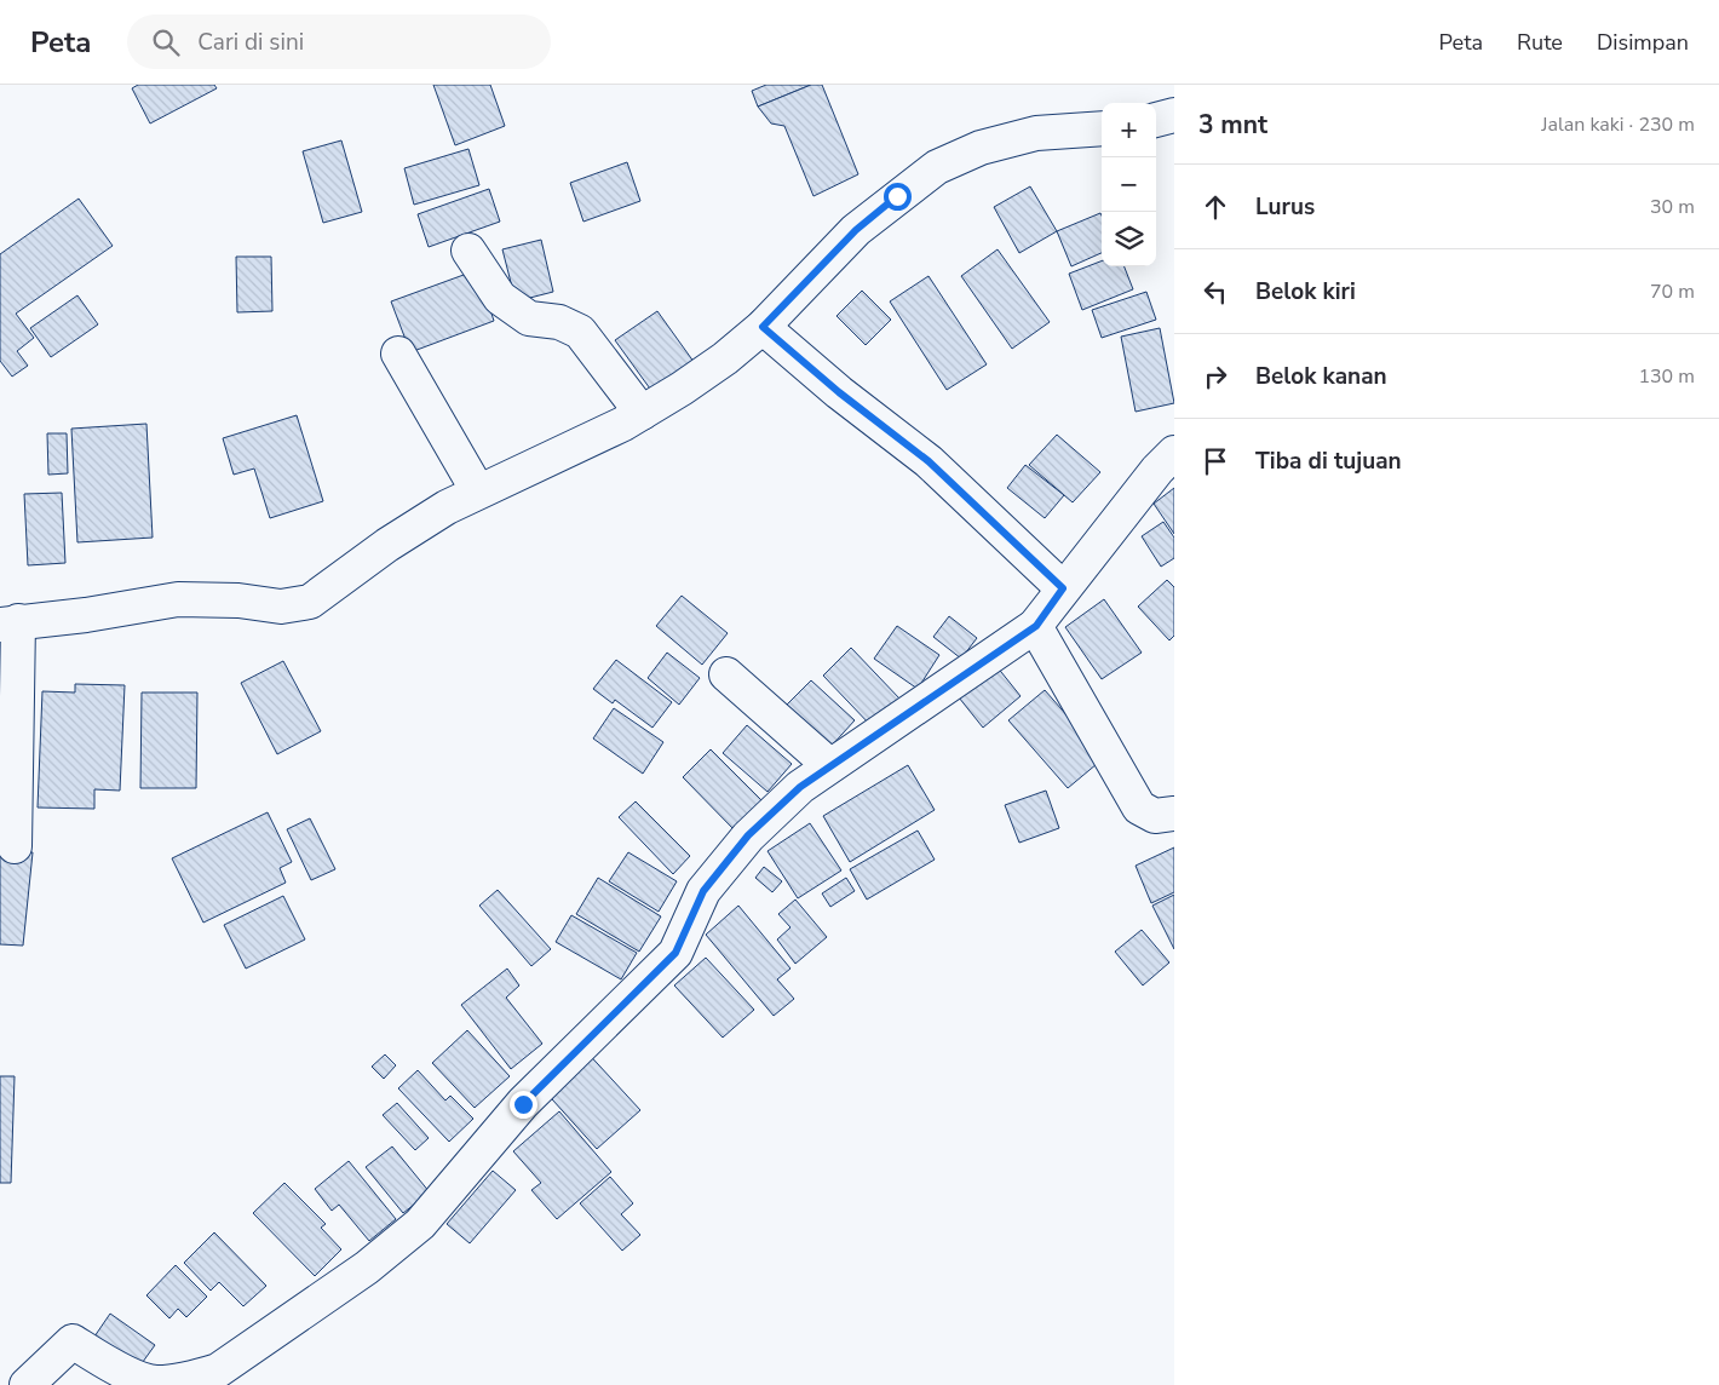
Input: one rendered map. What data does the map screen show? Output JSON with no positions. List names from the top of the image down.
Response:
{
  "page": {
    "header": "Peta",
    "search": "Cari di sini",
    "nav": ["Peta", "Rute", "Disimpan"],
    "heading": ["3 mnt", "Jalan kaki · 230 m"],
    "map_buttons": ["+", "−"],
    "list": [
      ["Lurus", "30 m"],
      ["Belok kiri", "70 m"],
      ["Belok kanan", "130 m"],
      "Tiba di tujuan"
    ]
  }
}
